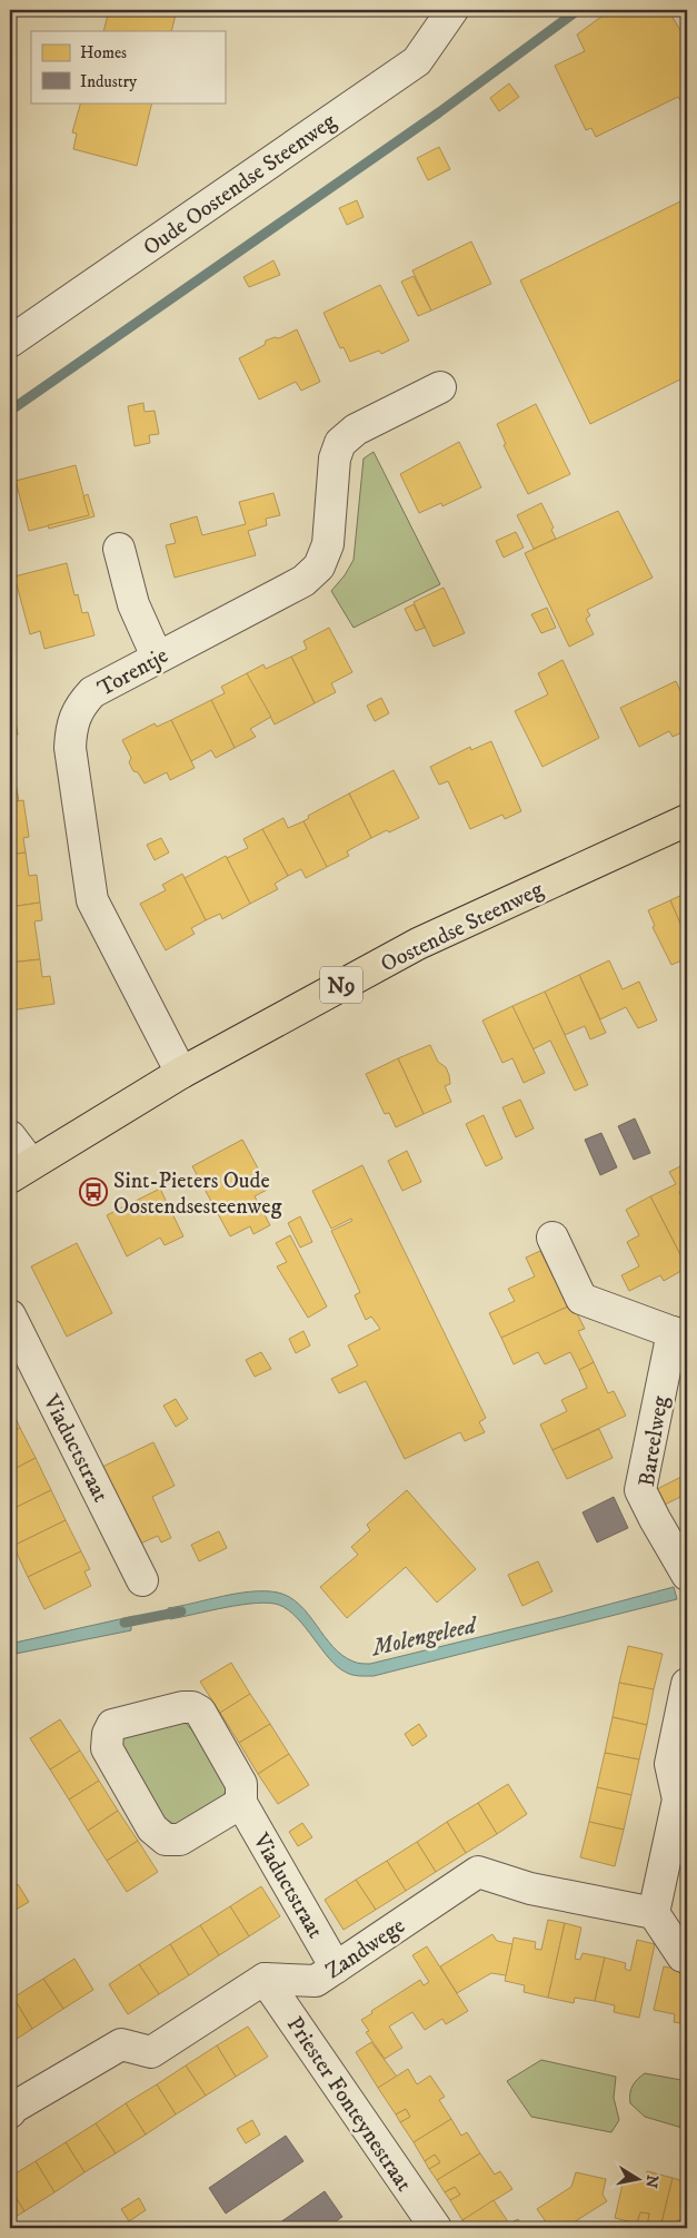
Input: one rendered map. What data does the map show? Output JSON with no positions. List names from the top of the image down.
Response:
{
  "streets": {
    "main road": ["Oostendse Steenweg", "N9"],
    "street": [
      "Oude Oostendse Steenweg",
      "Torentje",
      "Bareelweg",
      "Viaductstraat",
      "Zandwege",
      "Priester Fonteynestraat"
    ]
  },
  "crossings": [
    ["Torentje", "Oostendse Steenweg"],
    ["Viaductstraat", "Zandwege"],
    ["Zandwege", "Priester Fonteynestraat"]
  ],
  "water": ["Molengeleed"],
  "places": {
    "bus stop": ["Sint-Pieters Oude Oostendsesteenweg"]
  },
  "legend": ["Homes", "Industry"],
  "north": "right"
}
